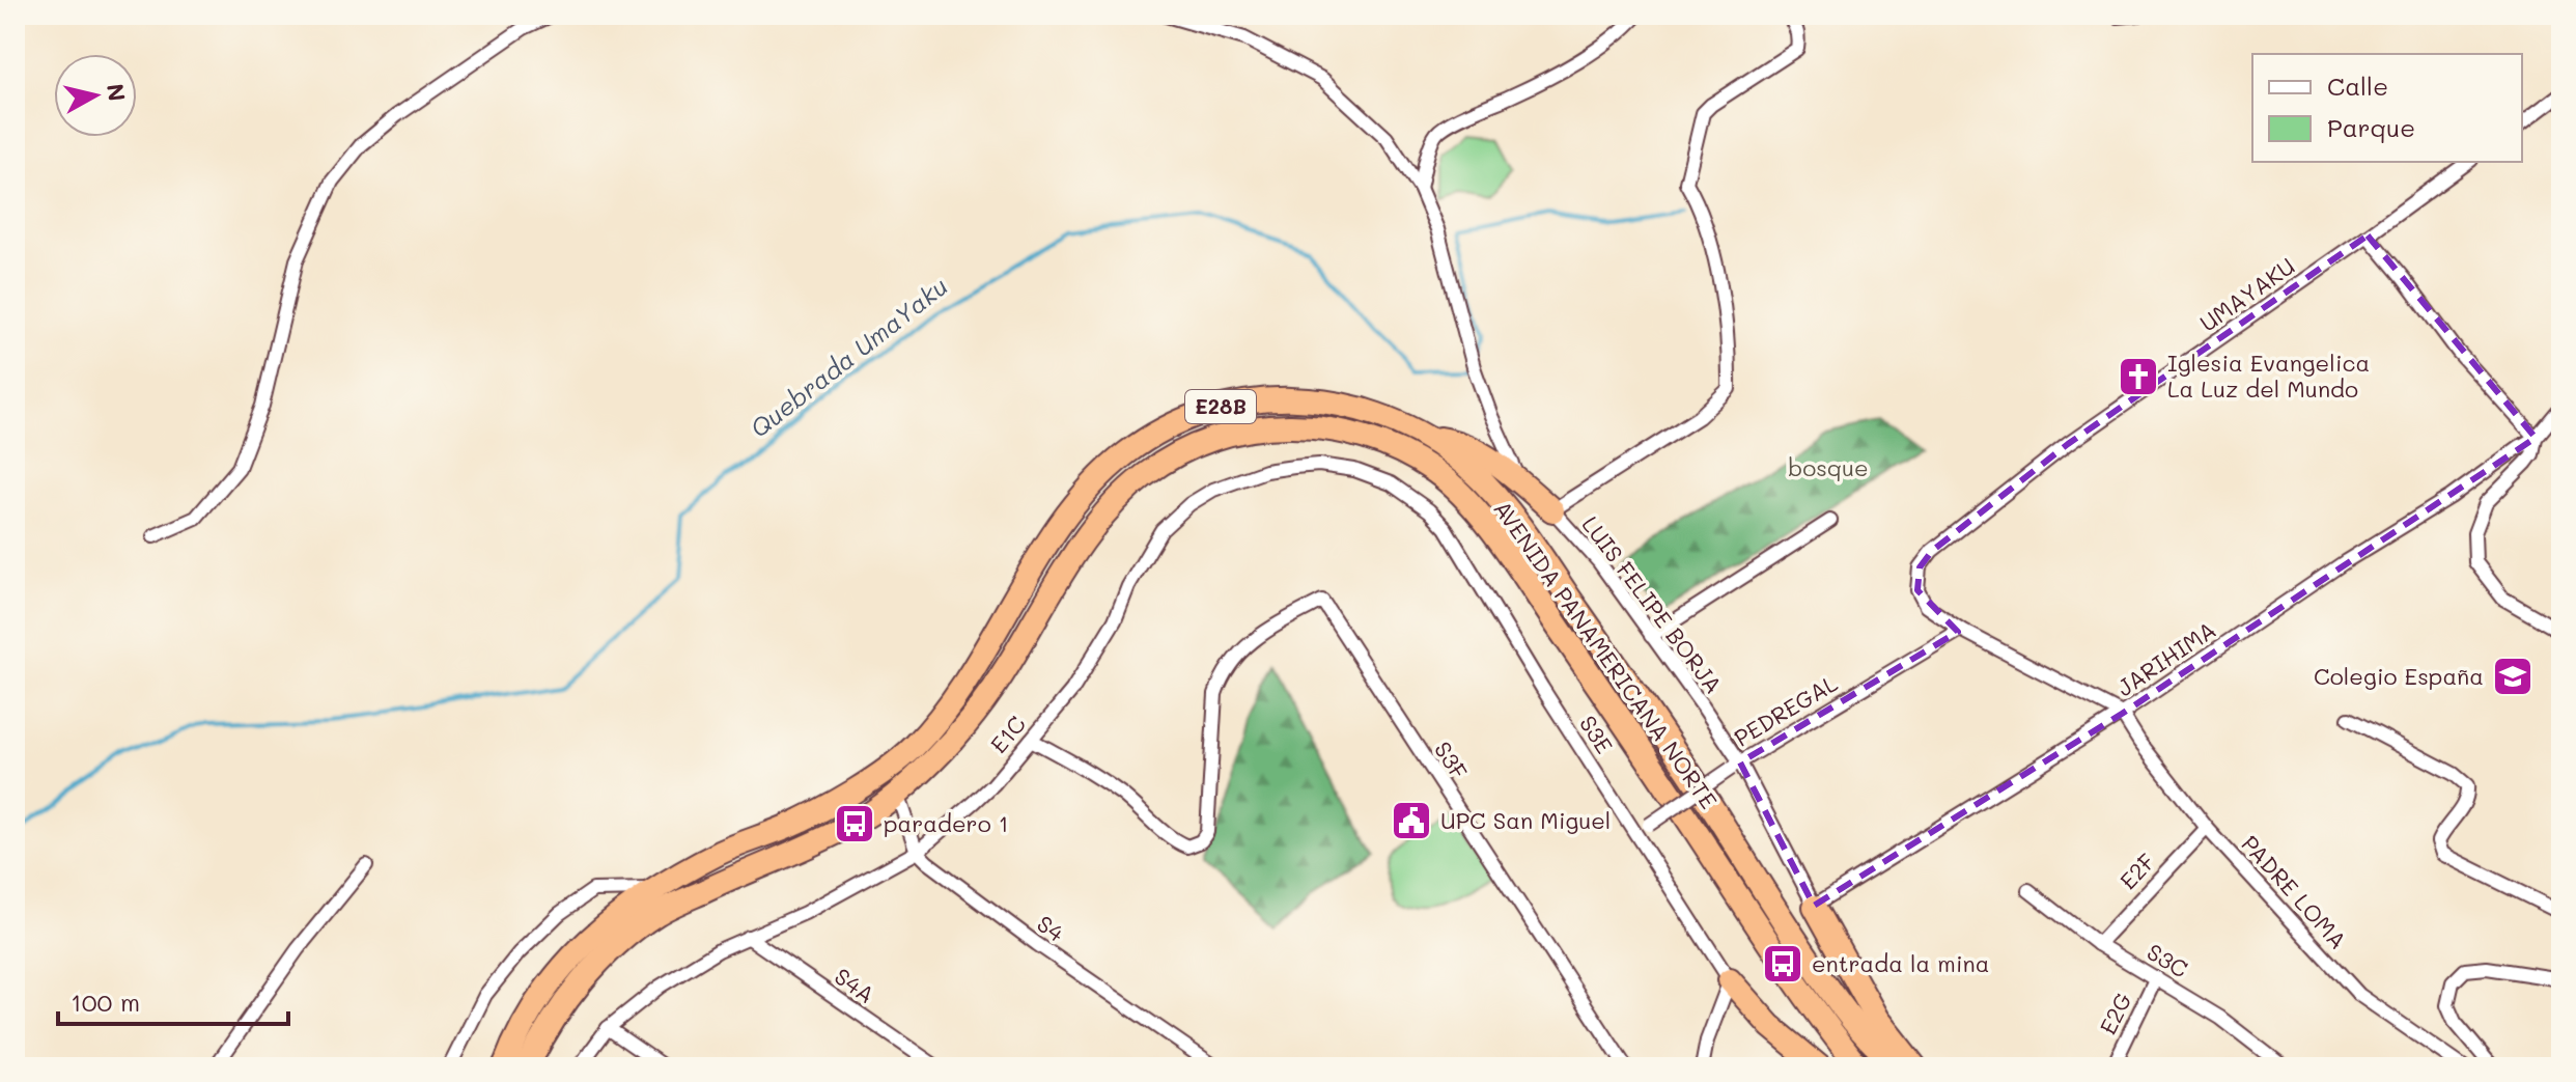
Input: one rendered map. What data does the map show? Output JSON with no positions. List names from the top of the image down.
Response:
{
  "streets": {
    "highway": ["E28B", "AVENIDA PANAMERICANA NORTE"],
    "street": [
      "UMAYAKU",
      "LUIS FELIPE BORJA",
      "JARIHIMA",
      "PEDREGAL",
      "E1C",
      "S3E",
      "S3F",
      "E2F",
      "PADRE LOMA",
      "S4",
      "S3C",
      "S4A",
      "E2G"
    ]
  },
  "crossings": [
    ["UMAYAKU", "PEDREGAL"],
    ["LUIS FELIPE BORJA", "JARIHIMA"],
    ["LUIS FELIPE BORJA", "PEDREGAL"],
    ["JARIHIMA", "PADRE LOMA"],
    ["PEDREGAL", "S3E"],
    ["E1C", "S3E"],
    ["E1C", "S3F"],
    ["E1C", "S4"],
    ["E1C", "S4A"],
    ["E2F", "PADRE LOMA"],
    ["E2F", "S3C"],
    ["S3C", "E2G"]
  ],
  "water": ["Quebrada UmaYaku"],
  "parks": ["bosque"],
  "places": {
    "church": ["Iglesia Evangelica La Luz del Mundo"],
    "school or university": ["Colegio España"],
    "public building": ["UPC San Miguel"],
    "bus stop": ["paradero 1", "entrada la mina"]
  },
  "legend": ["Calle", "Parque"],
  "scale_bar": "100 m",
  "north": "right"
}
